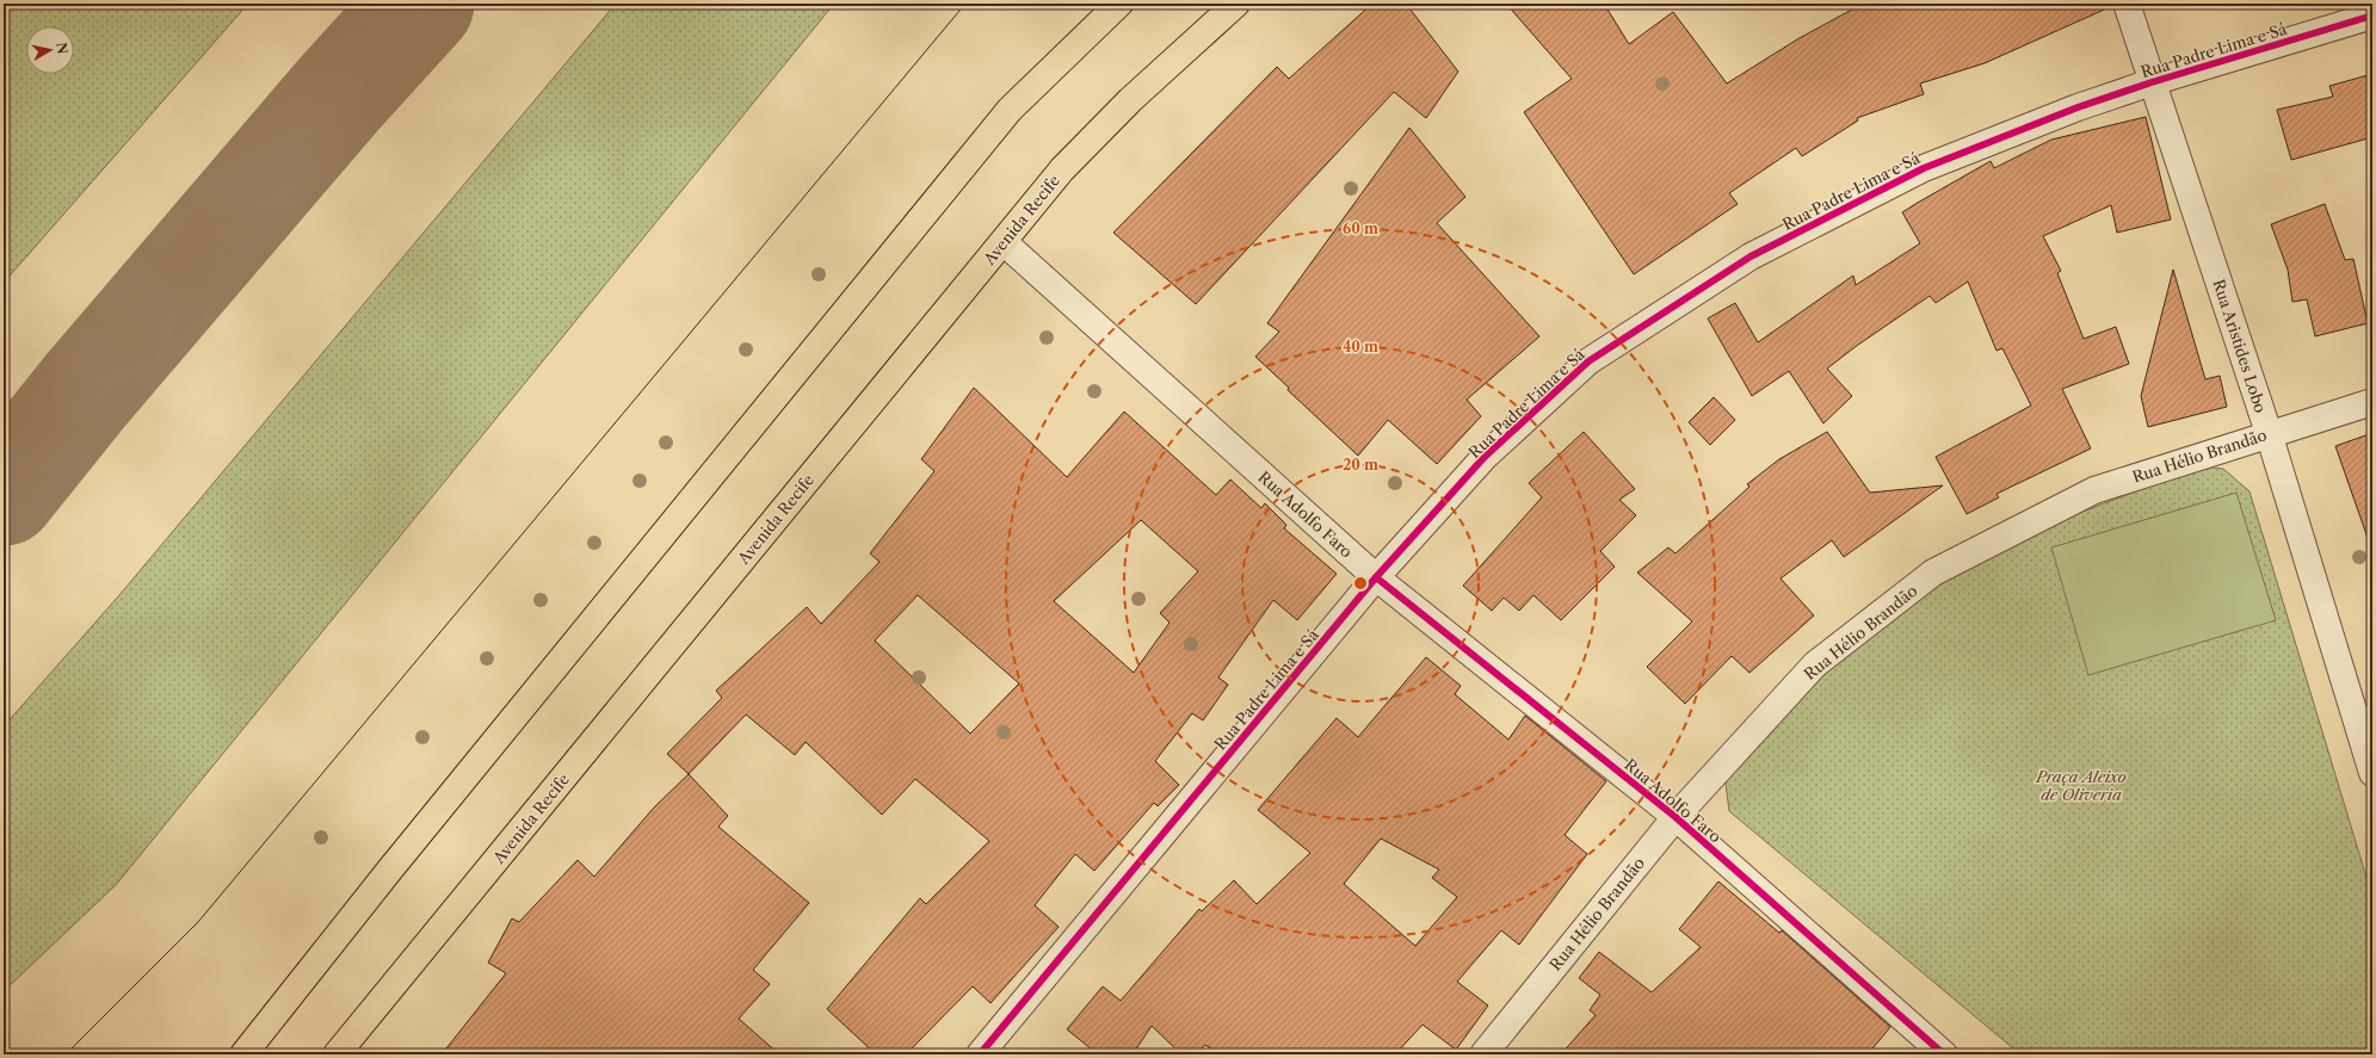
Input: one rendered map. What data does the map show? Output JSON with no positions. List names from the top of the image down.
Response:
{
  "streets": {
    "main road": ["Avenida Recife"],
    "street": [
      "Rua Padre Lima e Sá",
      "Rua Aristides Lobo",
      "Rua Hélio Brandão",
      "Rua Adolfo Faro"
    ]
  },
  "crossings": [
    ["Rua Padre Lima e Sá", "Rua Aristides Lobo"],
    ["Rua Padre Lima e Sá", "Rua Adolfo Faro"],
    ["Avenida Recife", "Rua Adolfo Faro"],
    ["Rua Aristides Lobo", "Rua Hélio Brandão"],
    ["Rua Hélio Brandão", "Rua Adolfo Faro"]
  ],
  "parks": ["Praça Aleixo de Oliveria"],
  "north": "right",
  "rings": ["60 m", "40 m", "20 m"]
}
